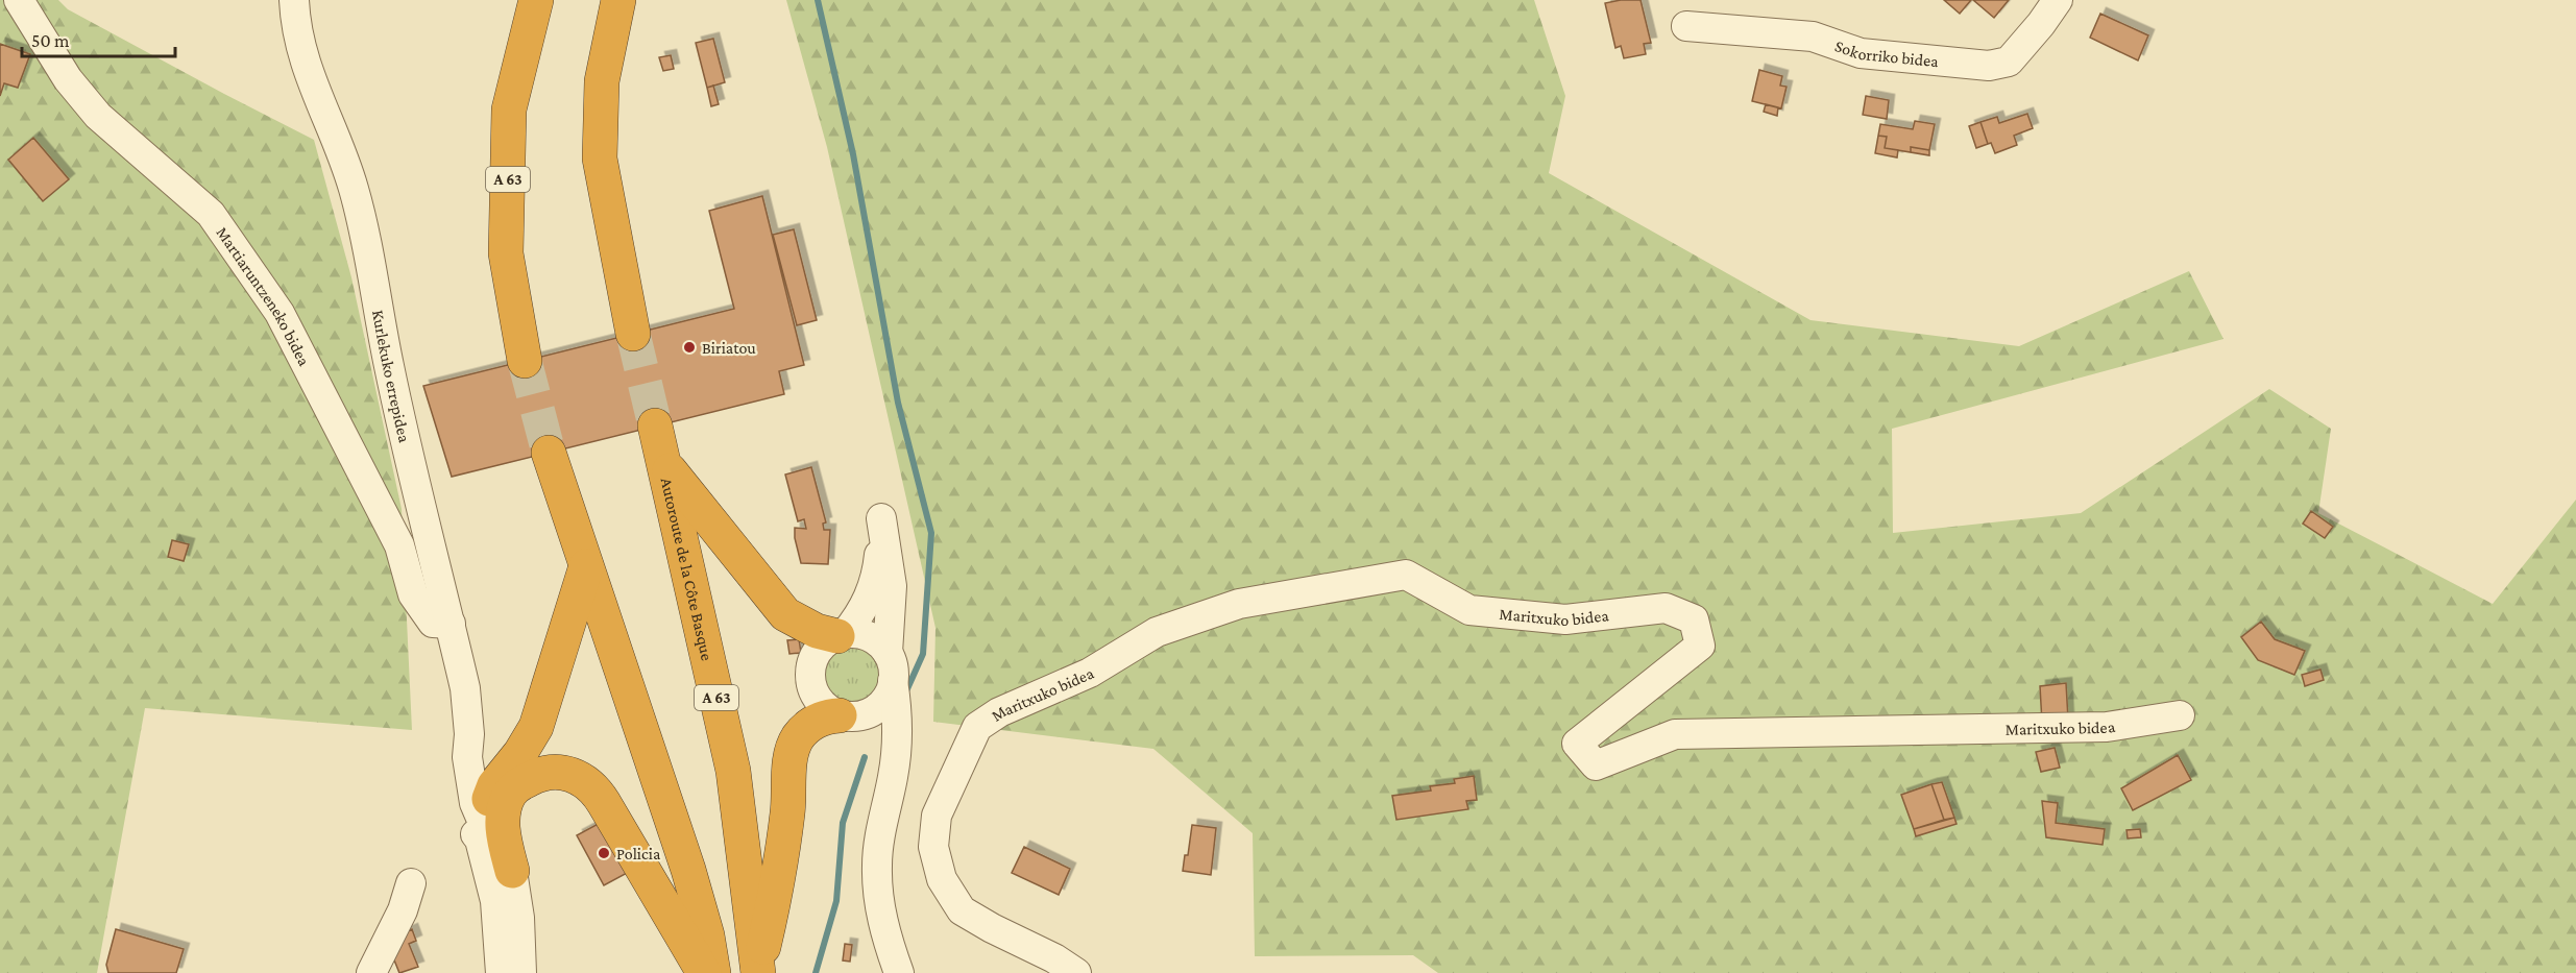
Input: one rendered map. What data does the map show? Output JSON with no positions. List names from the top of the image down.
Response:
{
  "streets": {
    "highway": ["A 63", "Autoroute de la Côte Basque"],
    "street": [
      "Sokorriko bidea",
      "Martiaruntzeneko bidea",
      "Kurlekuko errepidea",
      "Maritxuko bidea"
    ]
  },
  "crossings": [
    ["Martiaruntzeneko bidea", "Kurlekuko errepidea"]
  ],
  "places": ["Biriatou", "Policia"],
  "scale_bar": "50 m"
}
